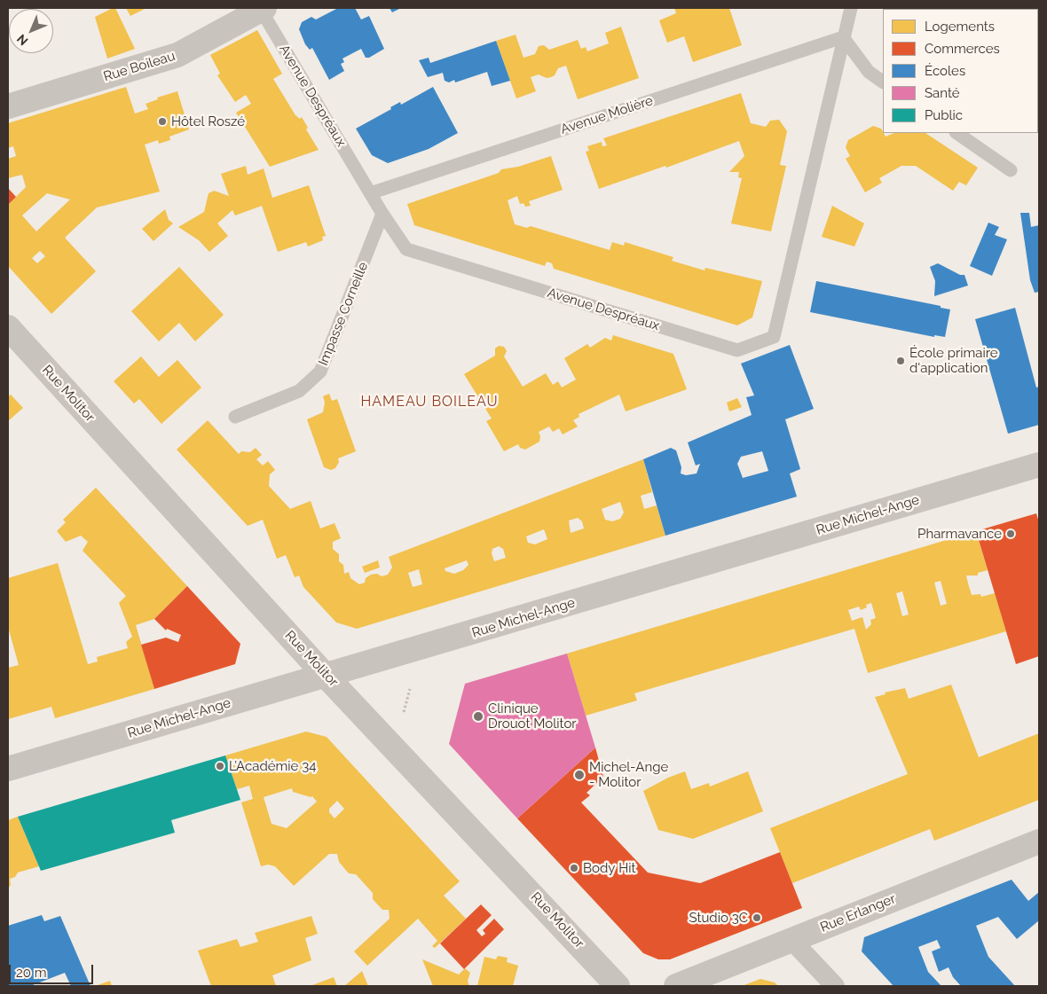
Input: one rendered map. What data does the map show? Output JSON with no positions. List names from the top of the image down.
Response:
{
  "streets": {
    "street": [
      "Rue Boileau",
      "Rue Molitor",
      "Rue Michel-Ange",
      "Rue Erlanger"
    ],
    "lane": ["Avenue Despréaux", "Avenue Molière", "Impasse Corneille"]
  },
  "crossings": [
    ["Rue Boileau", "Avenue Despréaux"],
    ["Avenue Despréaux", "Avenue Molière"],
    ["Avenue Despréaux", "Impasse Corneille"],
    ["Rue Molitor", "Rue Michel-Ange"]
  ],
  "districts": ["HAMEAU BOILEAU"],
  "places": [
    "Hôtel Roszé",
    "École primaire d'application",
    "Pharmavance",
    "Clinique Drouot Molitor",
    "L’Académie 34",
    "Michel-Ange - Molitor",
    "Body Hit",
    "Studio 3C"
  ],
  "legend": [
    "Logements",
    "Commerces",
    "Écoles",
    "Santé",
    "Public"
  ],
  "scale_bar": "20 m",
  "north": "bottom left"
}
